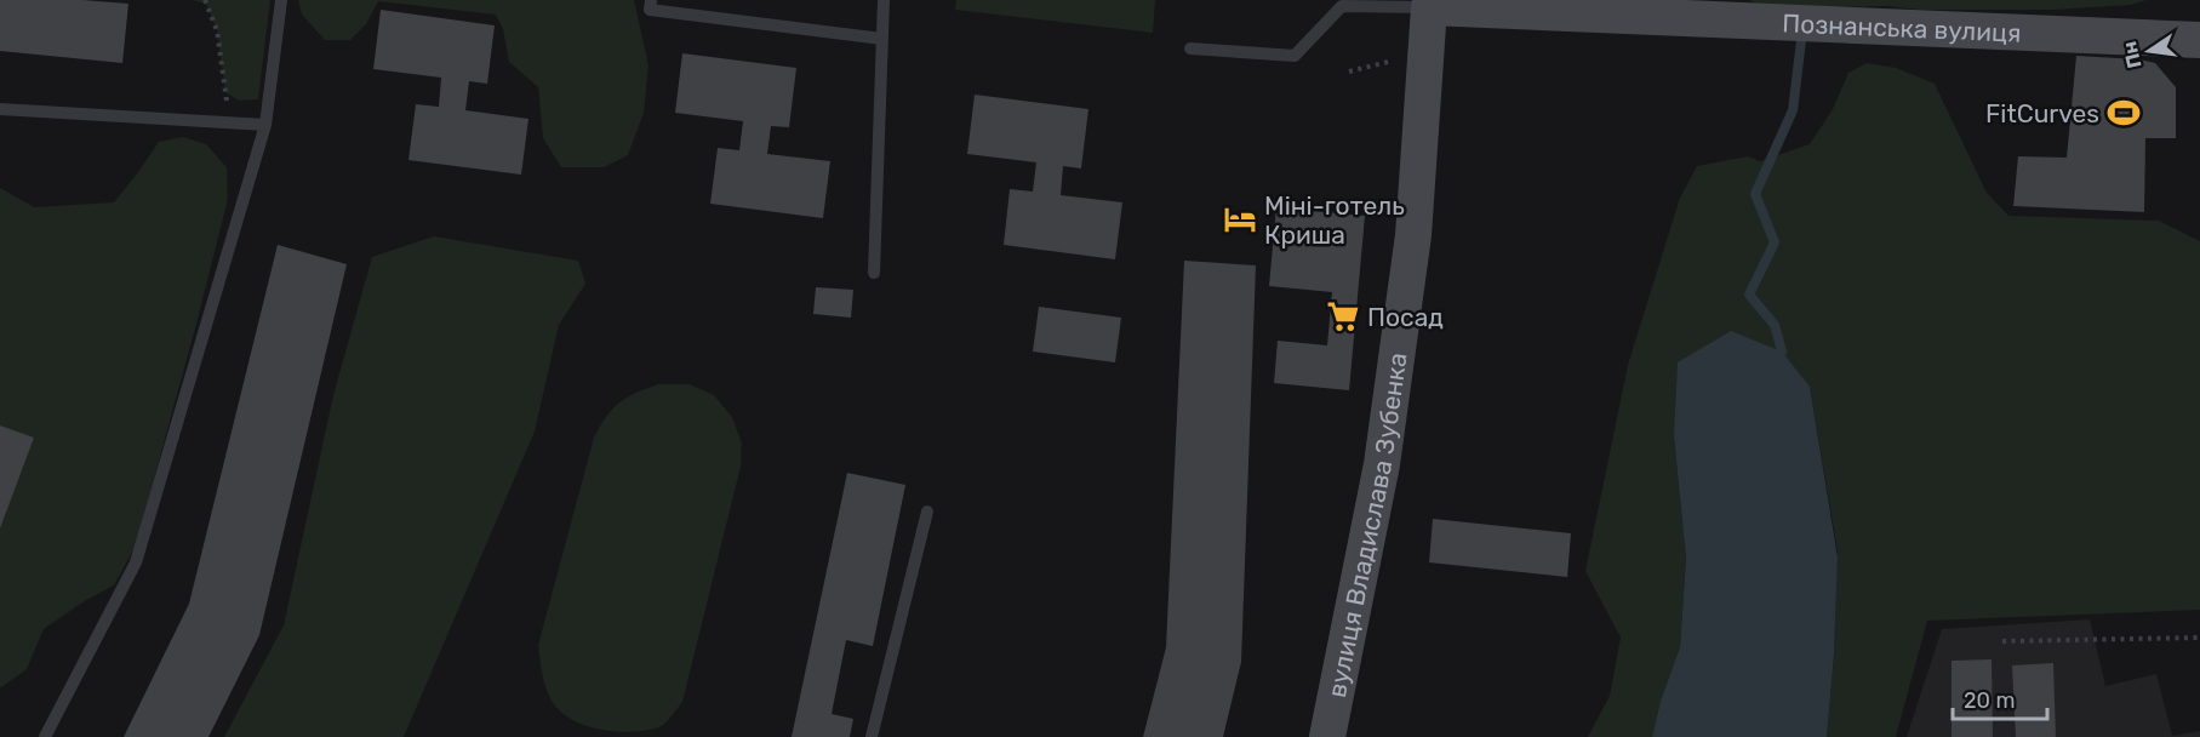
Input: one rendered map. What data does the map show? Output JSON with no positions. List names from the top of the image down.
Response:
{
  "streets": {
    "street": ["Познанська вулиця", "вулиця Владислава Зубенка"]
  },
  "crossings": [
    ["Познанська вулиця", "вулиця Владислава Зубенка"]
  ],
  "places": {
    "sports": ["FitCurves"],
    "hotel": ["Міні-готель Криша"],
    "supermarket": ["Посад"]
  },
  "scale_bar": "20 m",
  "north": "left"
}
